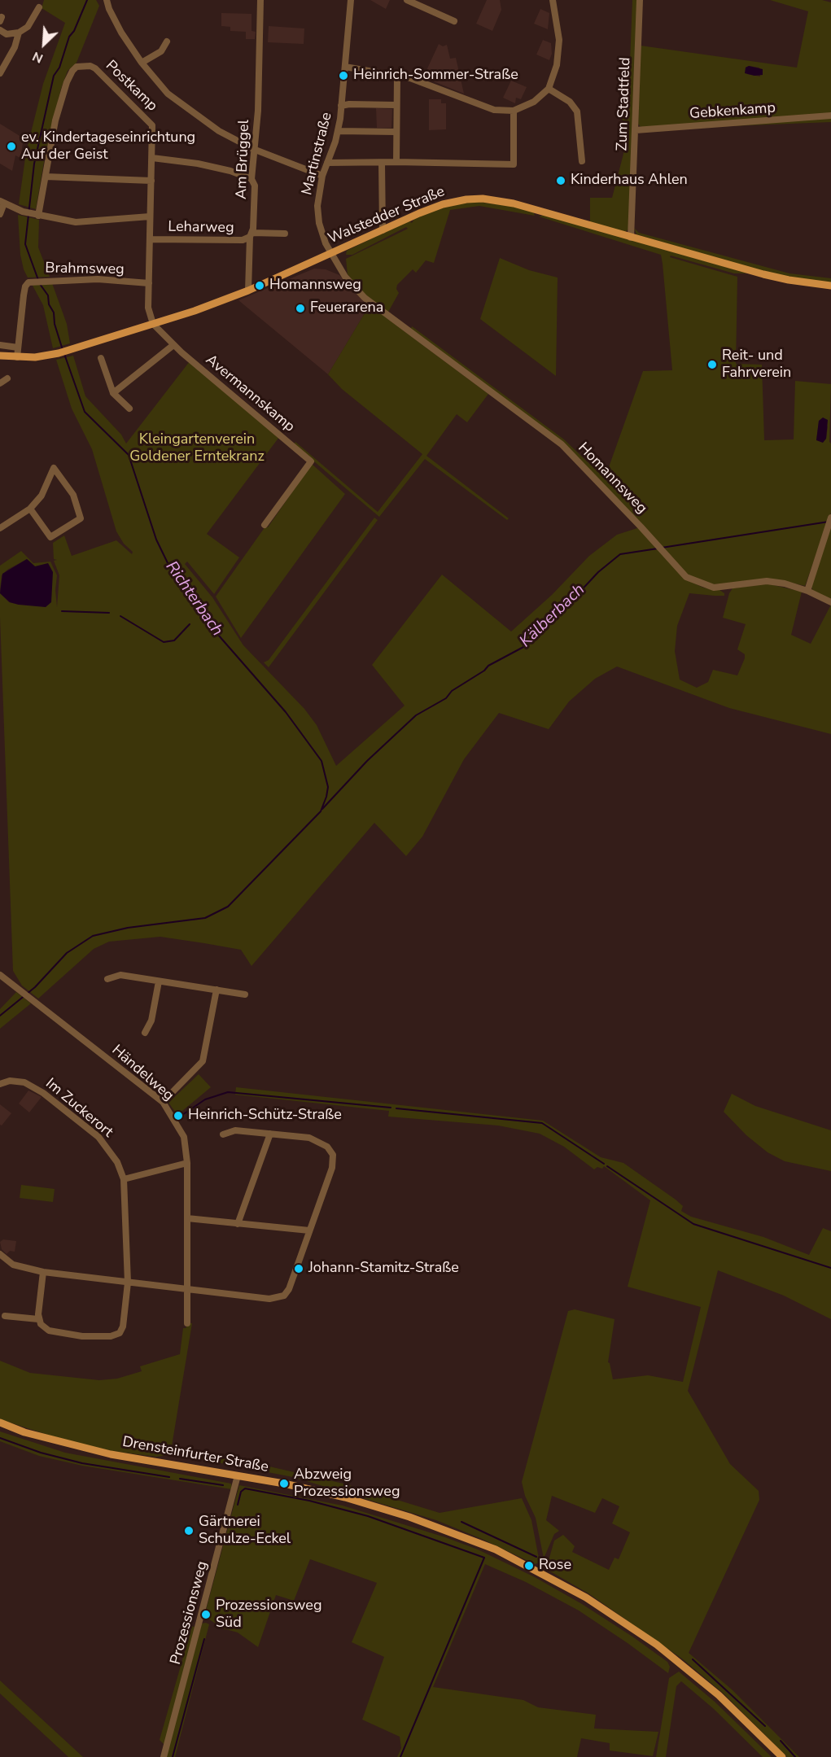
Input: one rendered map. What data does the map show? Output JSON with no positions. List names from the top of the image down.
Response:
{
  "streets": {
    "main road": ["Walstedder Straße", "Drensteinfurter Straße"],
    "street": [
      "Postkamp",
      "Zum Stadtfeld",
      "Gebkenkamp",
      "Martinstraße",
      "Am Brüggel",
      "Leharweg",
      "Brahmsweg",
      "Avermannskamp",
      "Homannsweg",
      "Händelweg",
      "Im Zuckerort",
      "Prozessionsweg"
    ]
  },
  "crossings": [
    ["Postkamp", "Walstedder Straße"],
    ["Postkamp", "Leharweg"],
    ["Postkamp", "Brahmsweg"],
    ["Postkamp", "Avermannskamp"],
    ["Zum Stadtfeld", "Gebkenkamp"],
    ["Zum Stadtfeld", "Walstedder Straße"],
    ["Martinstraße", "Walstedder Straße"],
    ["Martinstraße", "Homannsweg"],
    ["Am Brüggel", "Walstedder Straße"],
    ["Am Brüggel", "Leharweg"],
    ["Walstedder Straße", "Avermannskamp"],
    ["Walstedder Straße", "Homannsweg"],
    ["Drensteinfurter Straße", "Prozessionsweg"]
  ],
  "water": ["Richterbach", "Kälberbach"],
  "parks": ["Kleingartenverein Goldener Erntekranz"],
  "places": [
    "Heinrich-Sommer-Straße",
    "ev. Kindertageseinrichtung Auf der Geist",
    "Kinderhaus Ahlen",
    "Homannsweg",
    "Feuerarena",
    "Reit- und Fahrverein",
    "Heinrich-Schütz-Straße",
    "Johann-Stamitz-Straße",
    "Abzweig Prozessionsweg",
    "Gärtnerei Schulze-Eckel",
    "Rose",
    "Prozessionsweg Süd"
  ],
  "north": "bottom left"
}
